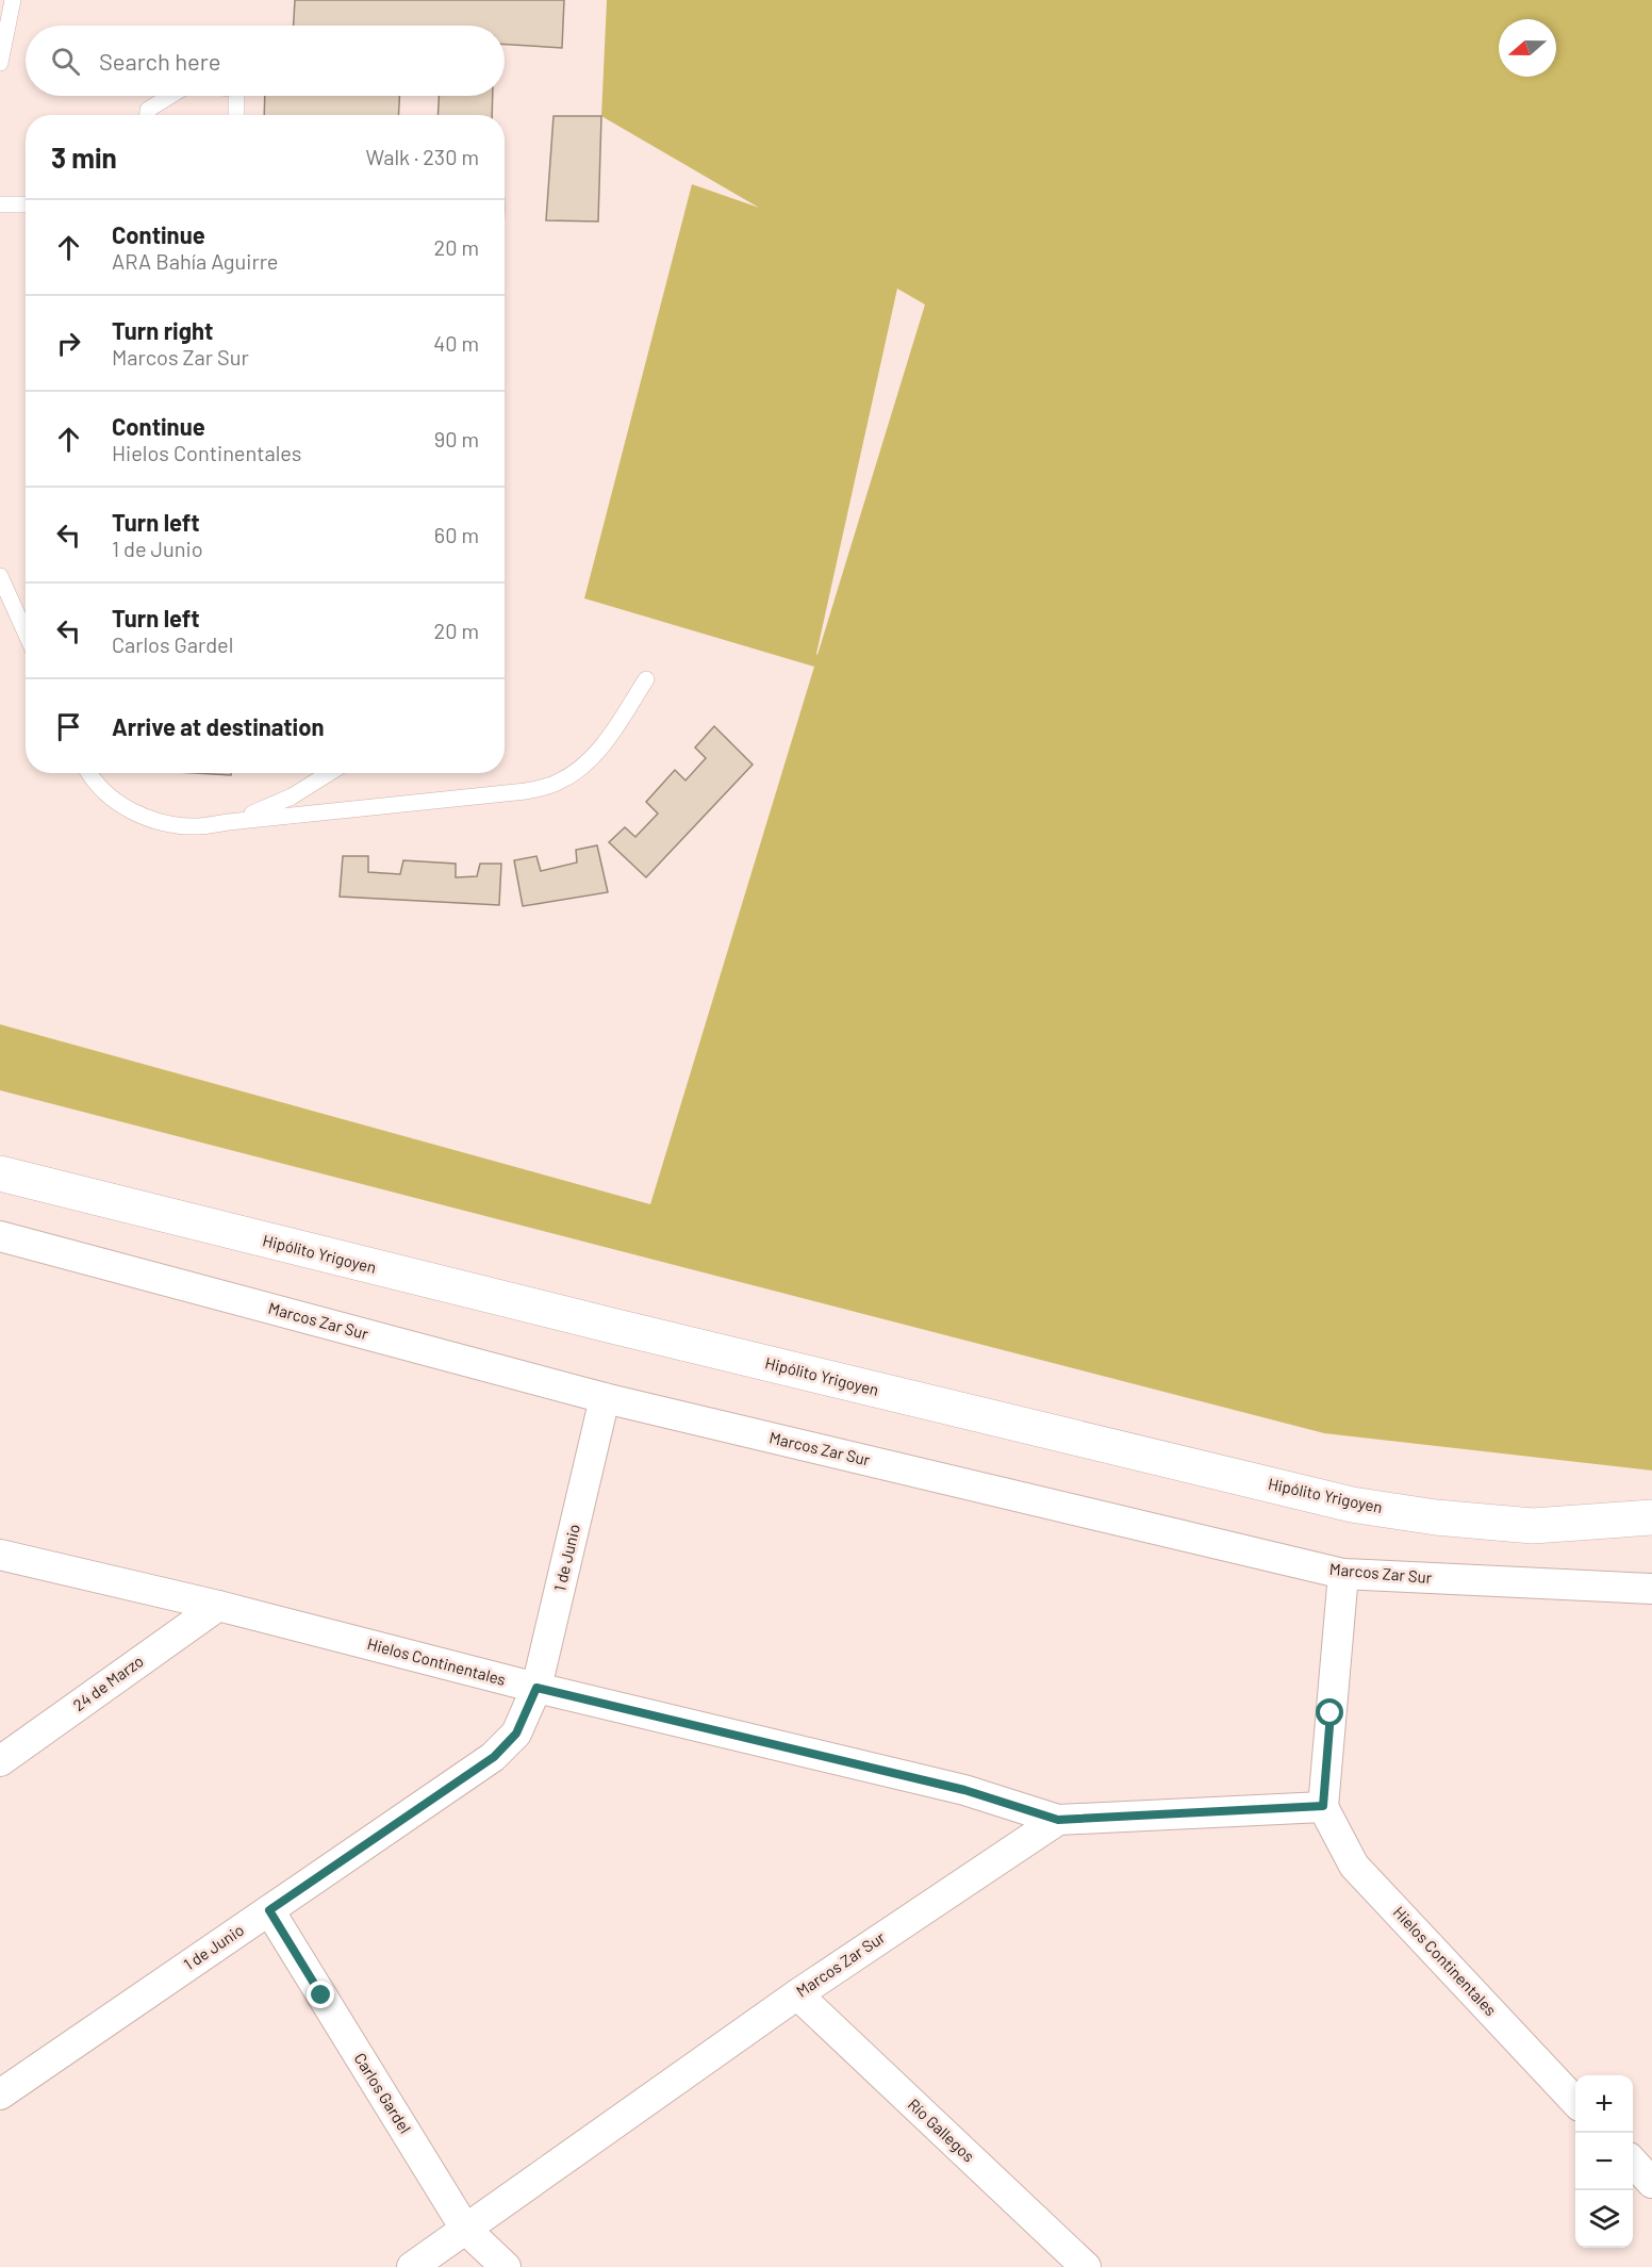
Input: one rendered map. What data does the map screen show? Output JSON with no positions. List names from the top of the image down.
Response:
{
  "streets": {
    "main road": ["Hipólito Yrigoyen"],
    "street": [
      "Marcos Zar Sur",
      "1 de Junio",
      "Hielos Continentales",
      "24 de Marzo",
      "Carlos Gardel",
      "Río Gallegos"
    ]
  },
  "crossings": [
    ["Marcos Zar Sur", "1 de Junio"],
    ["Marcos Zar Sur", "Hielos Continentales"],
    ["Marcos Zar Sur", "Carlos Gardel"],
    ["Marcos Zar Sur", "Río Gallegos"],
    ["1 de Junio", "Hielos Continentales"],
    ["1 de Junio", "Carlos Gardel"],
    ["Hielos Continentales", "24 de Marzo"]
  ],
  "north": "left",
  "page": {
    "search": "Search here",
    "heading": ["3 min", "Walk · 230 m"],
    "list": [
      ["Continue", "ARA Bahía Aguirre", "20 m"],
      ["Turn right", "Marcos Zar Sur", "40 m"],
      ["Continue", "Hielos Continentales", "90 m"],
      ["Turn left", "1 de Junio", "60 m"],
      ["Turn left", "Carlos Gardel", "20 m"],
      "Arrive at destination"
    ],
    "map_buttons": ["+", "−"]
  }
}
